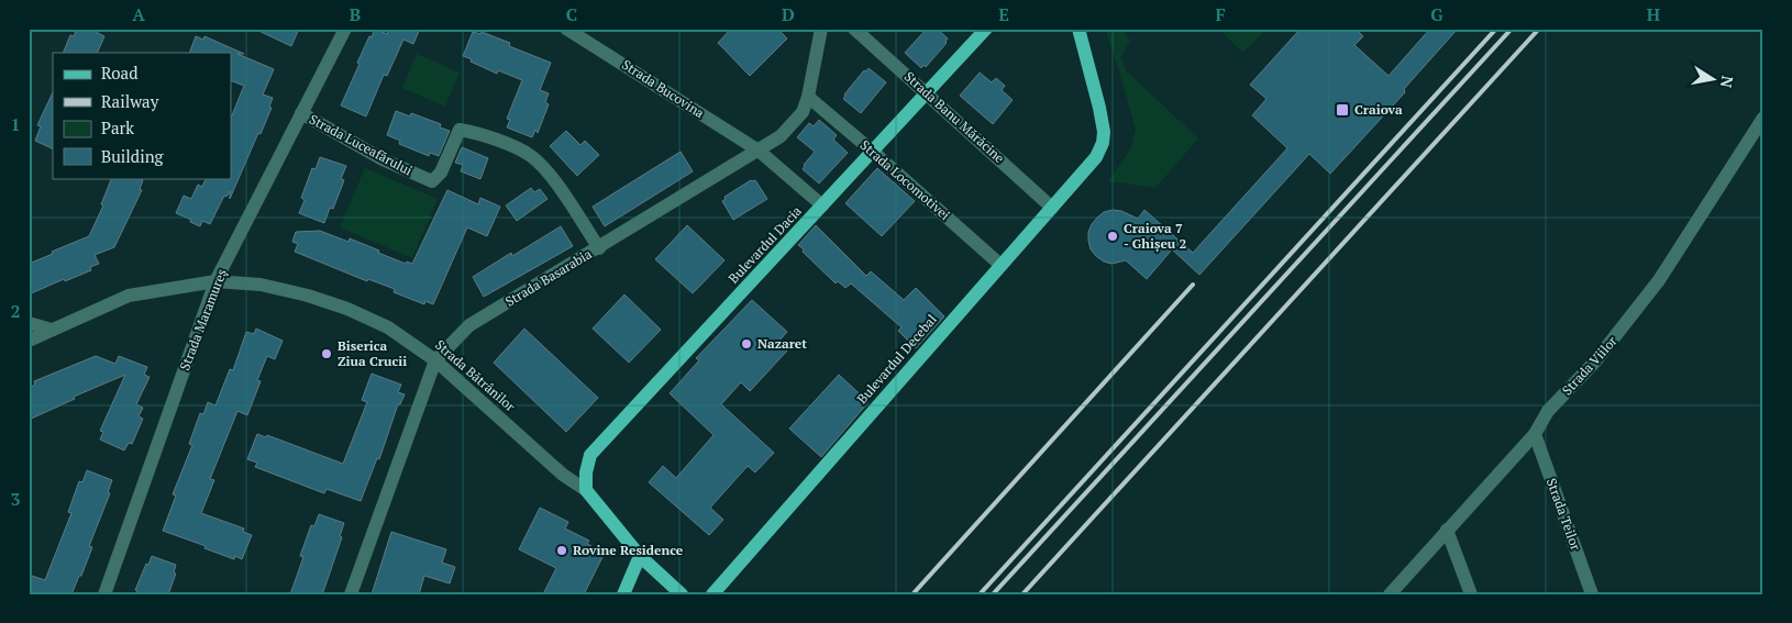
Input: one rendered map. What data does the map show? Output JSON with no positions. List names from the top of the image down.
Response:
{
  "streets": {
    "main road": ["Bulevardul Dacia", "Bulevardul Decebal", "Strada Bătrânilor"],
    "street": [
      "Strada Bucovina",
      "Strada Banu Mărăcine",
      "Strada Luceafărului",
      "Strada Locomotivei",
      "Strada Basarabia",
      "Strada Maramureș",
      "Strada Viilor",
      "Strada Teilor"
    ]
  },
  "crossings": [
    ["Strada Bucovina", "Bulevardul Dacia"],
    ["Strada Bucovina", "Strada Basarabia"],
    ["Strada Banu Mărăcine", "Bulevardul Dacia"],
    ["Strada Banu Mărăcine", "Bulevardul Decebal"],
    ["Strada Luceafărului", "Strada Basarabia"],
    ["Strada Luceafărului", "Strada Maramureș"],
    ["Strada Locomotivei", "Bulevardul Dacia"],
    ["Strada Locomotivei", "Strada Basarabia"],
    ["Strada Locomotivei", "Bulevardul Decebal"],
    ["Bulevardul Dacia", "Strada Bătrânilor"],
    ["Strada Basarabia", "Strada Bătrânilor"],
    ["Strada Maramureș", "Strada Bătrânilor"],
    ["Strada Viilor", "Strada Teilor"]
  ],
  "places": {
    "transit": ["Craiova"],
    "other": [
      "Craiova 7 - Ghișeu 2",
      "Nazaret",
      "Biserica Ziua Crucii",
      "Rovine Residence"
    ]
  },
  "legend": [
    "Road",
    "Railway",
    "Park",
    "Building"
  ],
  "north": "right",
  "grid": {
    "columns": [
      "A",
      "B",
      "C",
      "D",
      "E",
      "F",
      "G",
      "H"
    ],
    "rows": ["1", "2", "3"]
  }
}
